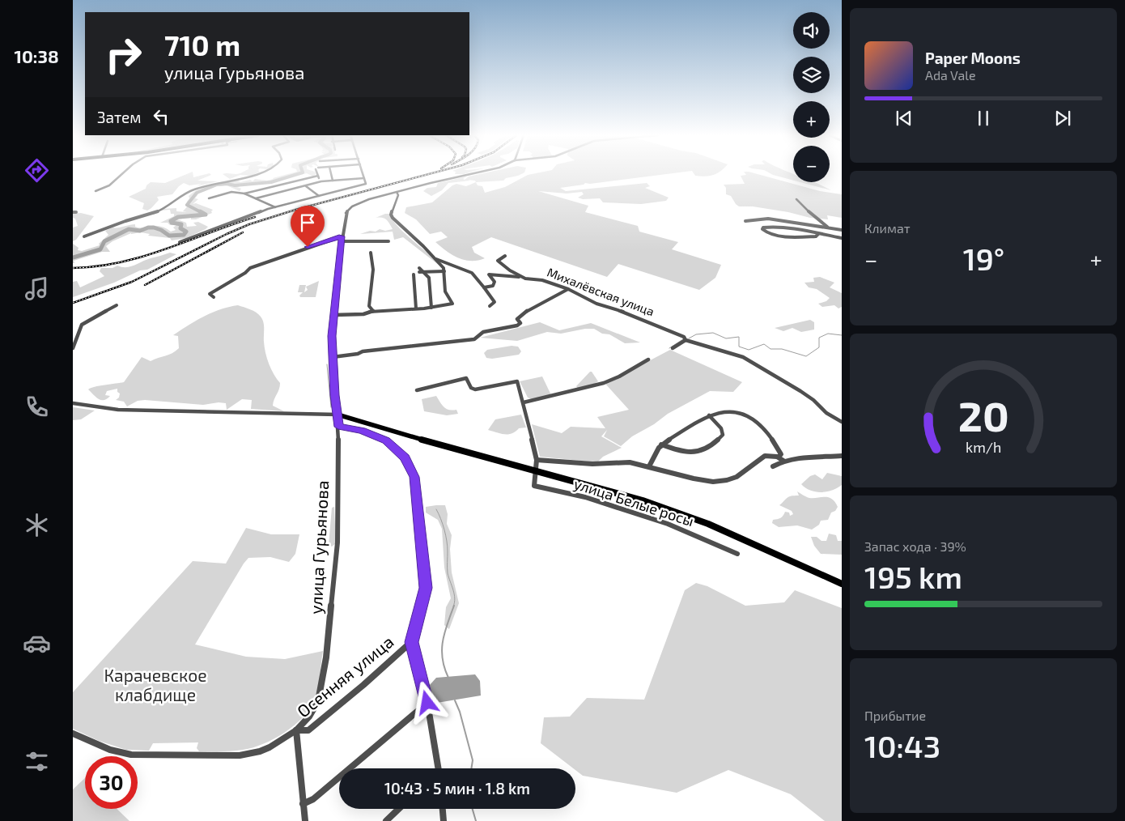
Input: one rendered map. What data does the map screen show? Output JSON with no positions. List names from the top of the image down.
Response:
{
  "streets": {
    "street": [
      "Михалёвская улица",
      "улица Белые росы",
      "улица Гурьянова",
      "Осенняя улица"
    ]
  },
  "crossings": [
    ["улица Гурьянова", "Осенняя улица"]
  ],
  "parks": ["Карачевское клабдище"],
  "page": {
    "tabs": "10:38",
    "map_buttons": ["+", "−"],
    "turn": ["710 m", "улица Гурьянова"],
    "song": ["Paper Moons", "Ada Vale"],
    "then": "Затем",
    "tile": [
      "Климат",
      ["Запас хода · 39%", "195 km"],
      ["Прибытие", "10:43"]
    ],
    "heat": ["−", "19°", "+"],
    "limit": "30",
    "trip": "10:43 · 5 мин · 1.8 km",
    "gauge": ["20", "km/h"]
  }
}
